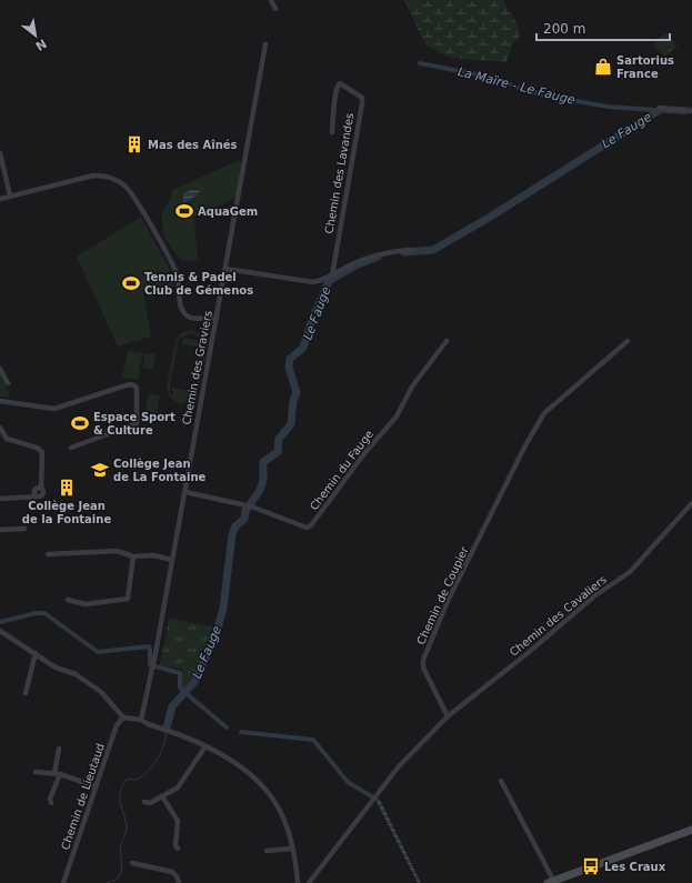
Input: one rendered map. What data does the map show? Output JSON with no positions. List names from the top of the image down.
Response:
{
  "streets": {
    "street": [
      "Chemin des Lavandes",
      "Chemin des Graviers",
      "Chemin du Fauge",
      "Chemin de Coupier",
      "Chemin des Cavaliers",
      "Chemin de Lieutaud"
    ]
  },
  "crossings": [
    ["Chemin des Graviers", "Chemin du Fauge"],
    ["Chemin de Coupier", "Chemin des Cavaliers"]
  ],
  "water": ["La Maïre - Le Fauge", "Le Fauge"],
  "places": {
    "shop": ["Sartorius France"],
    "building": ["Mas des Aînés", "Collège Jean de la Fontaine"],
    "sports": ["AquaGem", "Tennis & Padel Club de Gémenos", "Espace Sport & Culture"],
    "school or university": ["Collège Jean de La Fontaine"],
    "bus stop": ["Les Craux"]
  },
  "scale_bar": "200 m",
  "north": "bottom right"
}
